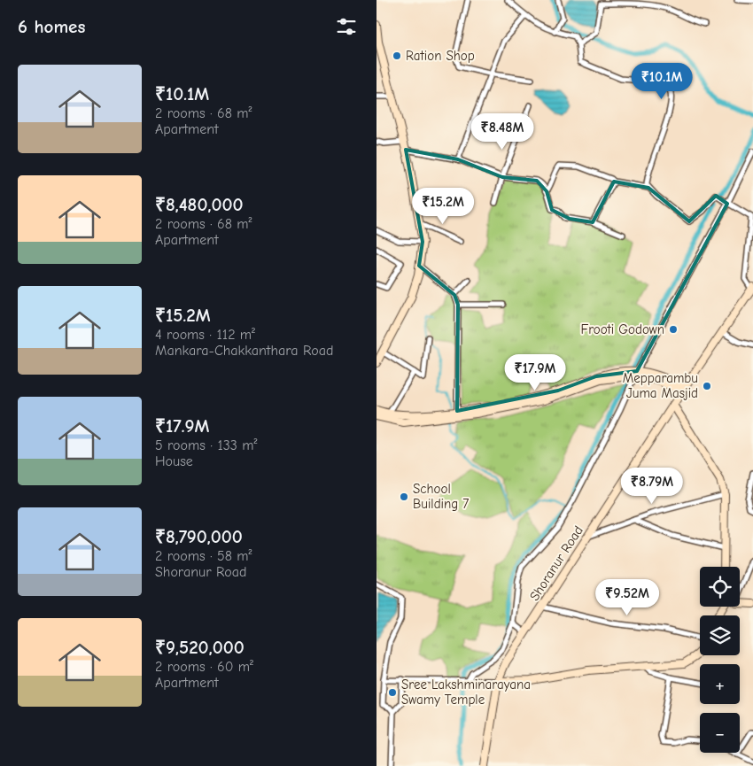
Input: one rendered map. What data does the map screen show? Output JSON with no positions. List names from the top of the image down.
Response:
{
  "streets": {
    "main road": ["Shoranur Road"]
  },
  "places": [
    "Ration Shop",
    "Frooti Godown",
    "Mepparambu Juma Masjid",
    "School Building 7",
    "Sree Lakshminarayana Swamy Temple"
  ],
  "page": {
    "heading": "6 homes",
    "list": [
      {
        "name": "₹10.1M",
        "note": "2 rooms · 68 m² · Apartment"
      },
      {
        "name": "₹8,480,000",
        "note": "2 rooms · 68 m² · Apartment"
      },
      {
        "name": "₹15.2M",
        "note": "4 rooms · 112 m² · Mankara-Chakkanthara Road"
      },
      {
        "name": "₹17.9M",
        "note": "5 rooms · 133 m² · House"
      },
      {
        "name": "₹8,790,000",
        "note": "2 rooms · 58 m² · Shoranur Road"
      },
      {
        "name": "₹9,520,000",
        "note": "2 rooms · 60 m² · Apartment"
      }
    ],
    "price": [
      "₹10.1M",
      "₹8.48M",
      "₹15.2M",
      "₹17.9M",
      "₹8.79M",
      "₹9.52M"
    ],
    "map_buttons": ["+", "−"]
  }
}
